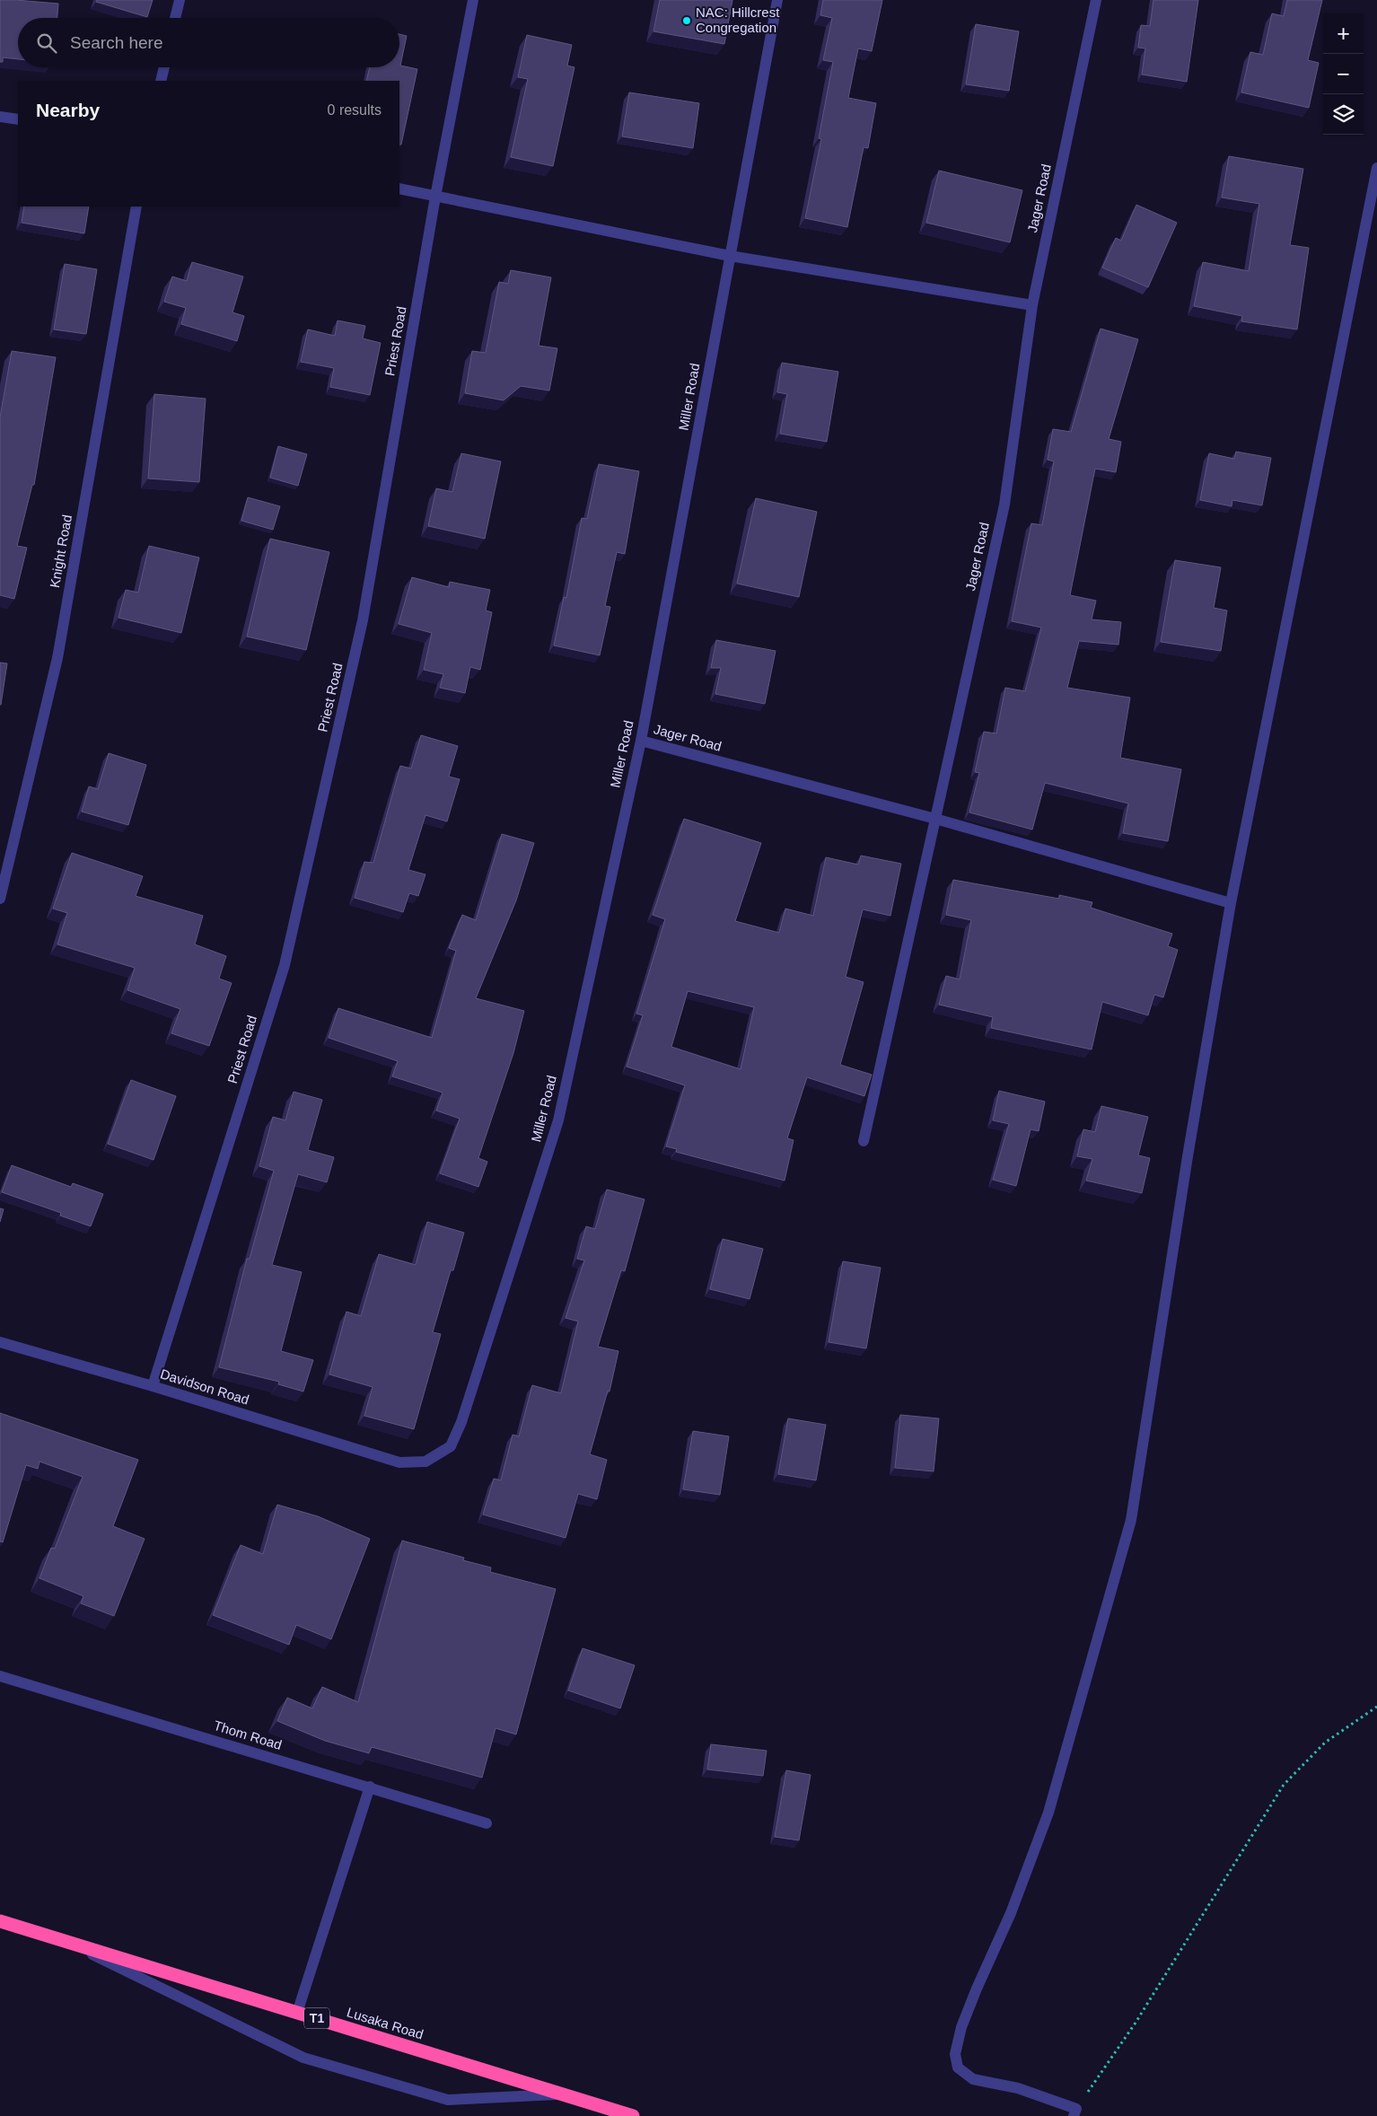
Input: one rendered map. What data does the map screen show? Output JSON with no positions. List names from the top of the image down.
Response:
{
  "streets": {
    "highway": ["T1", "Lusaka Road"],
    "street": [
      "Jager Road",
      "Priest Road",
      "Miller Road",
      "Knight Road",
      "Davidson Road",
      "Thom Road"
    ]
  },
  "crossings": [
    ["Jager Road", "Miller Road"],
    ["Priest Road", "Davidson Road"],
    ["Miller Road", "Davidson Road"]
  ],
  "places": ["NAC: Hillcrest Congregation"],
  "page": {
    "map_buttons": ["+", "−"],
    "search": "Search here",
    "heading": ["Nearby", "0 results"]
  }
}
